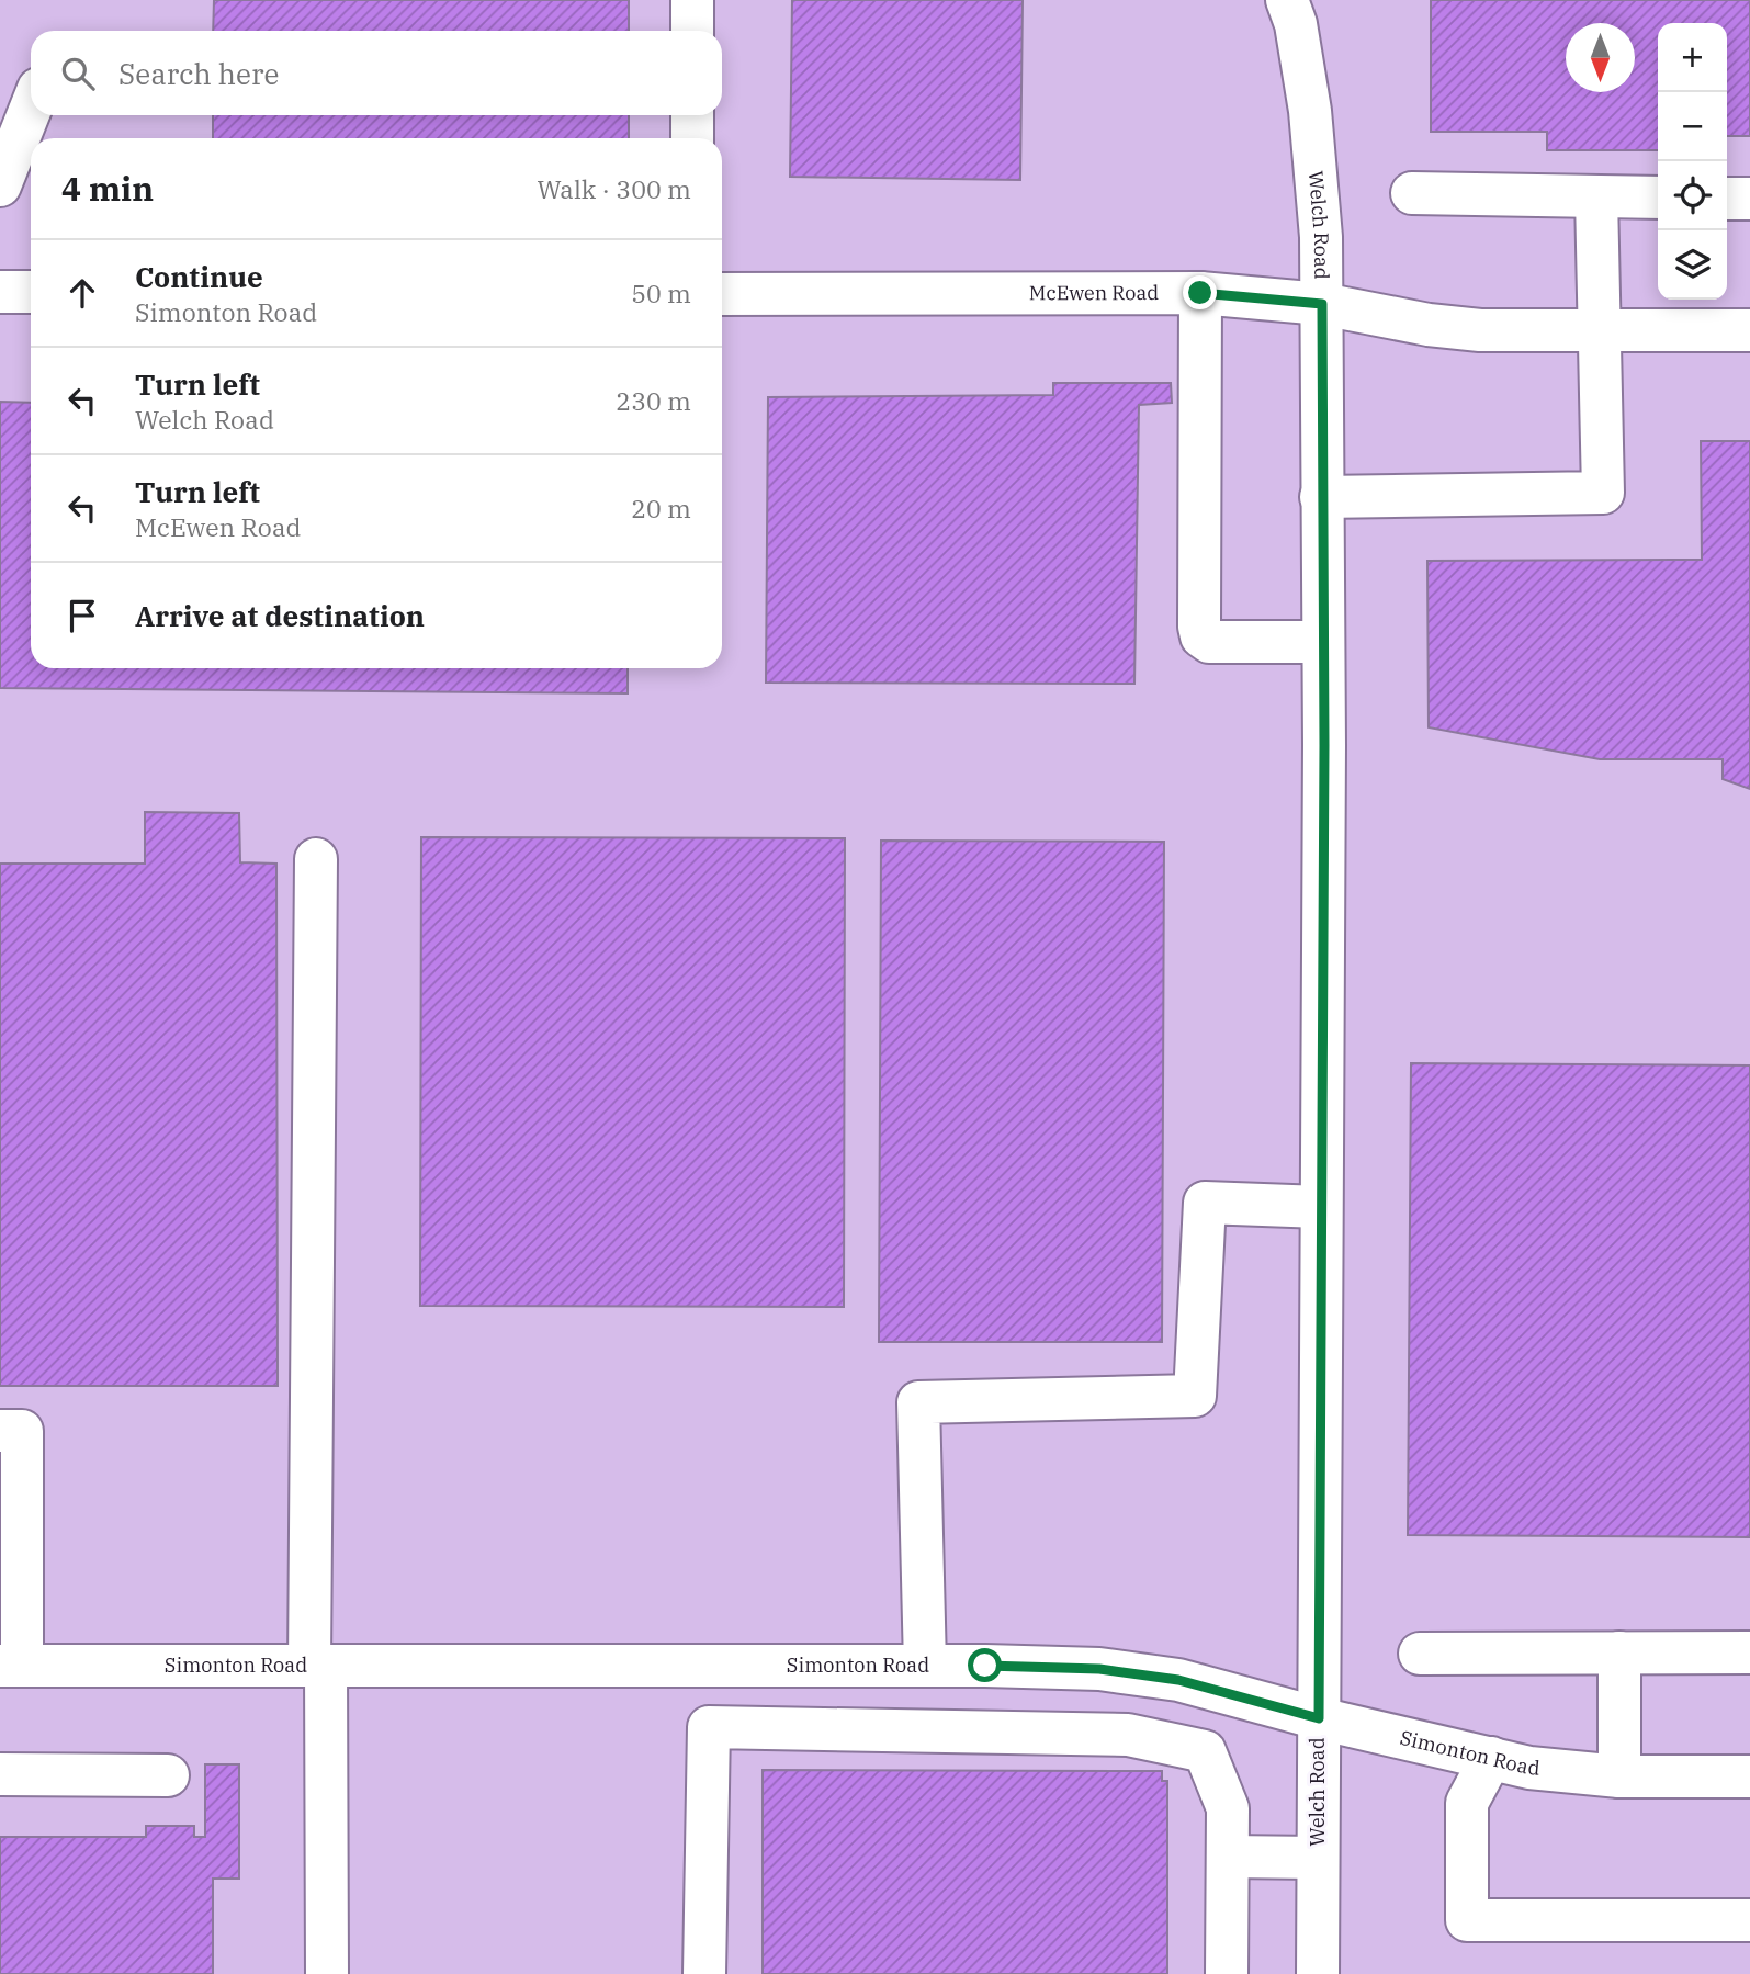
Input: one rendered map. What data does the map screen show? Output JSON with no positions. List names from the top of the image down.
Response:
{
  "streets": {
    "street": ["Welch Road", "McEwen Road", "Simonton Road"]
  },
  "crossings": [
    ["Welch Road", "McEwen Road"],
    ["Welch Road", "Simonton Road"]
  ],
  "north": "bottom",
  "page": {
    "map_buttons": ["+", "−"],
    "search": "Search here",
    "heading": ["4 min", "Walk · 300 m"],
    "list": [
      ["Continue", "Simonton Road", "50 m"],
      ["Turn left", "Welch Road", "230 m"],
      ["Turn left", "McEwen Road", "20 m"],
      "Arrive at destination"
    ]
  }
}
